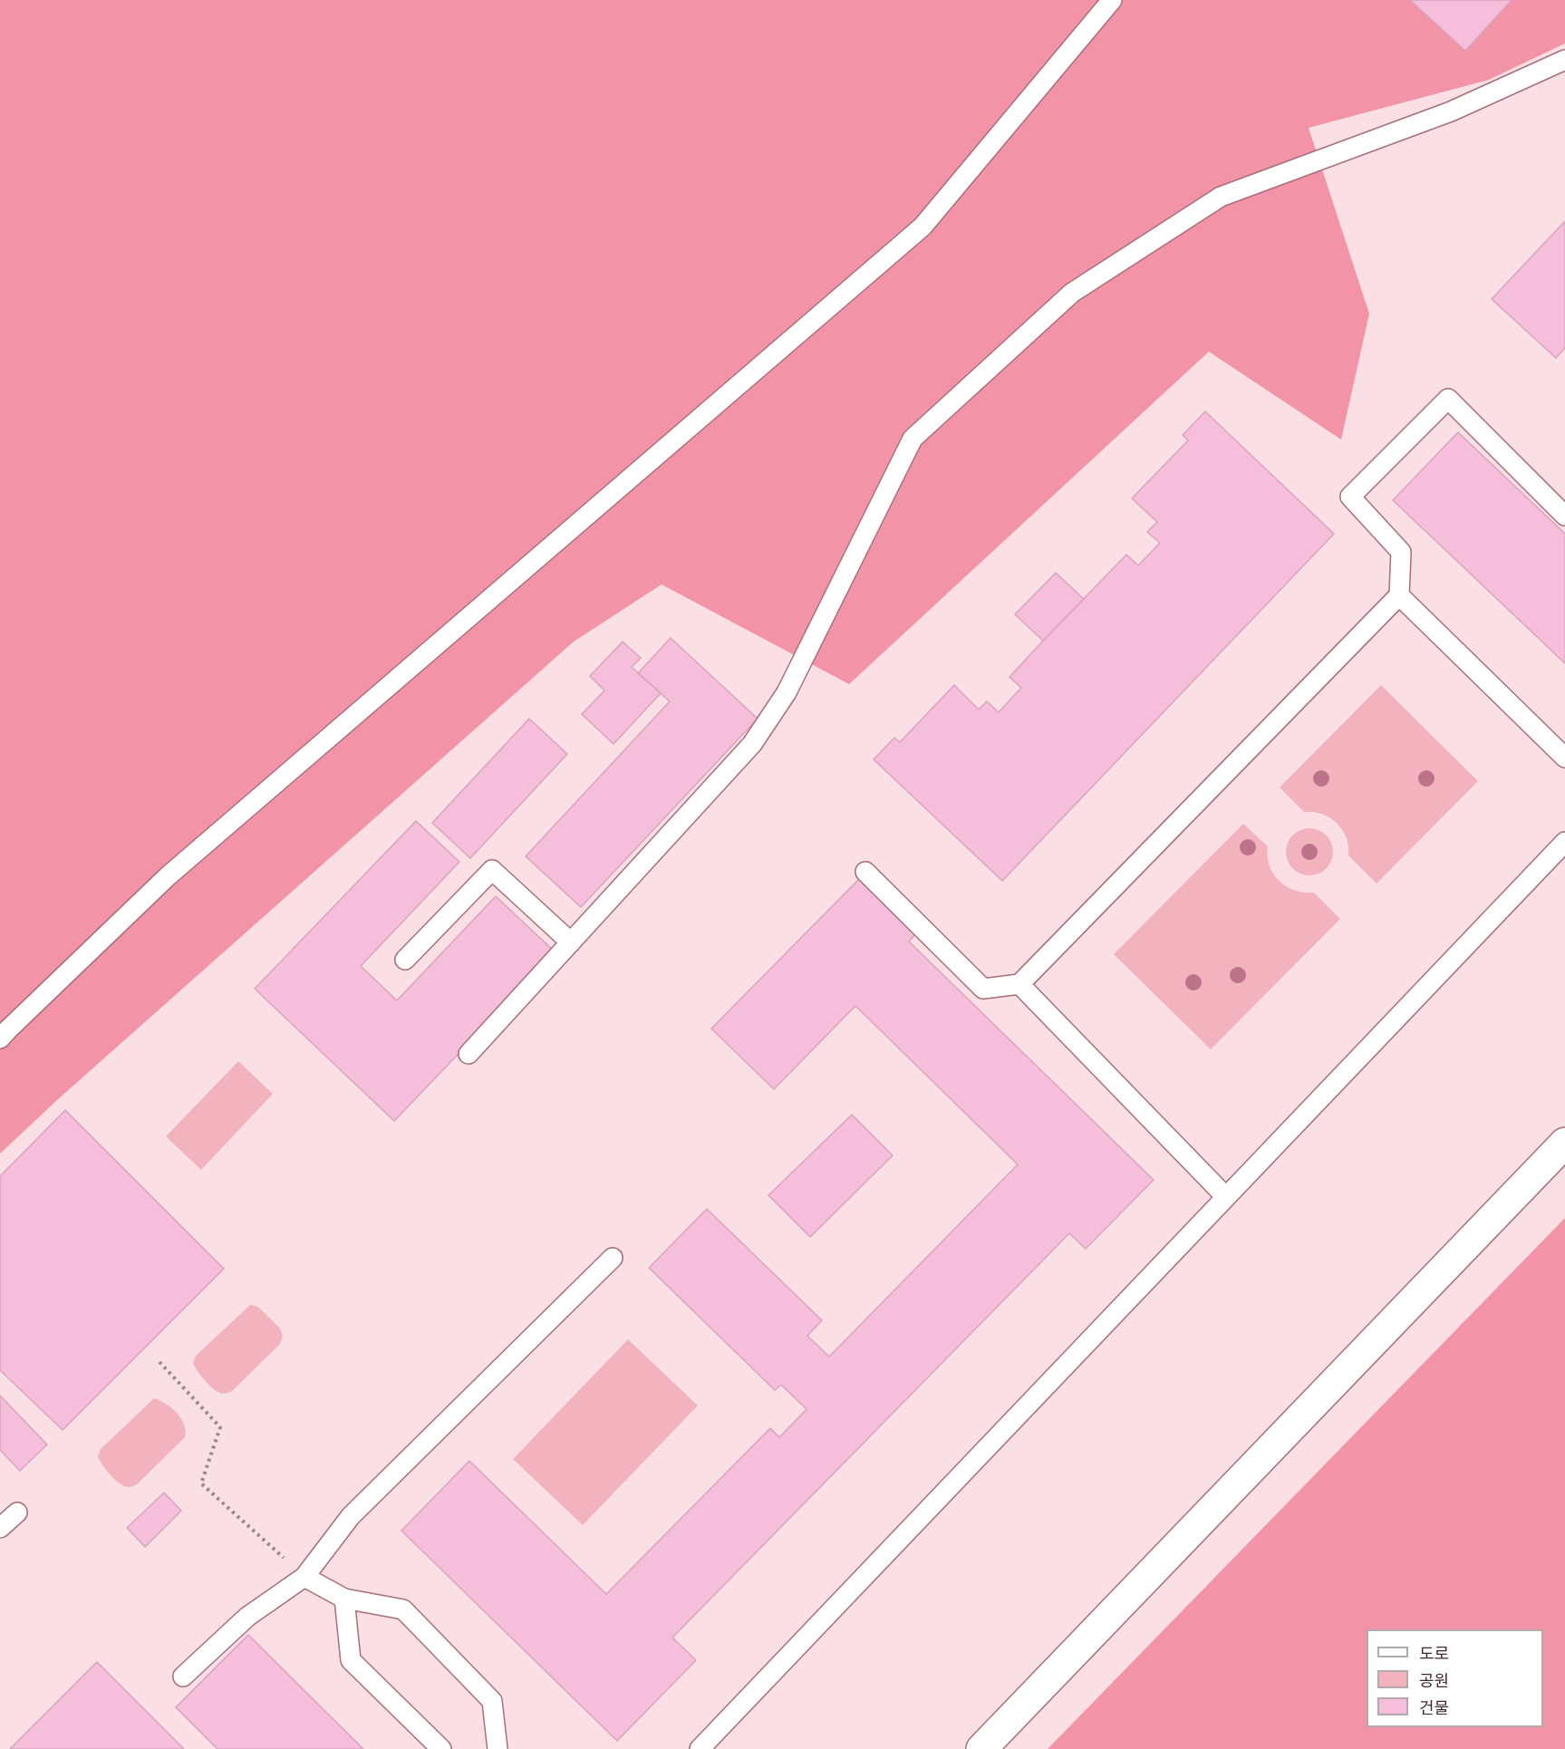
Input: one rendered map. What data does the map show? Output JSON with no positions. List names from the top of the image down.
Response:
{
  "legend": ["도로", "공원", "건물"]
}
